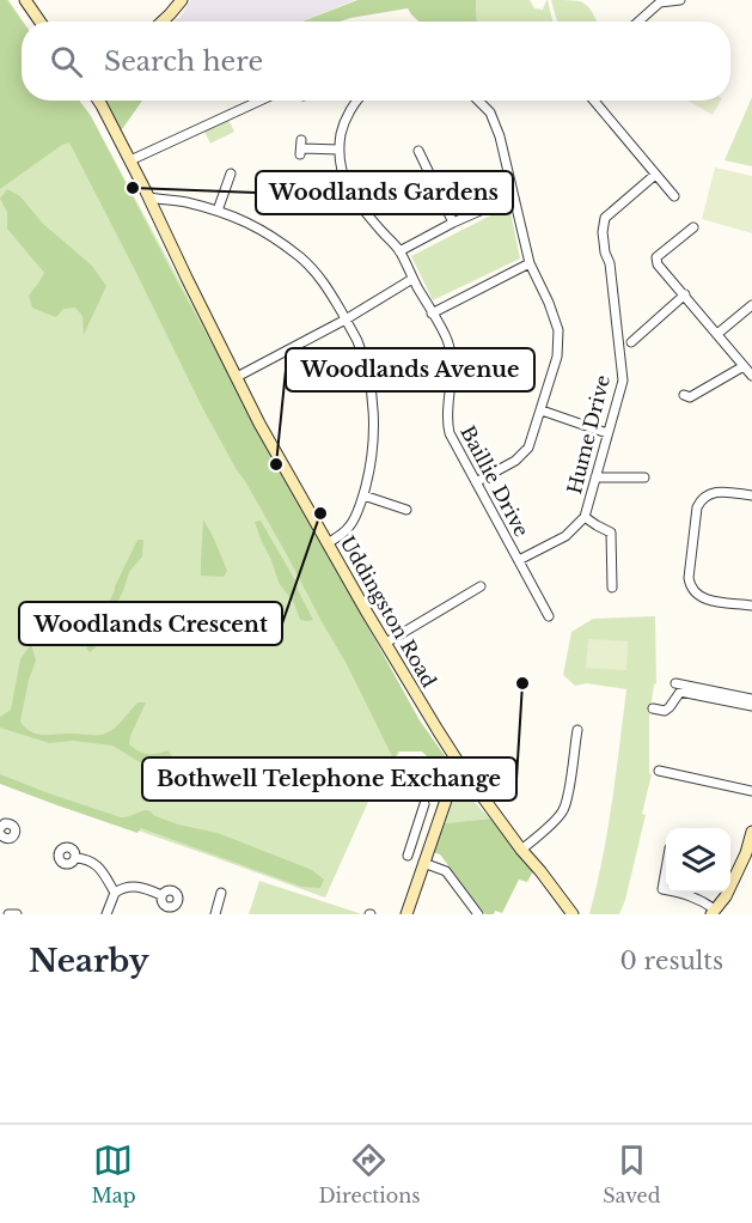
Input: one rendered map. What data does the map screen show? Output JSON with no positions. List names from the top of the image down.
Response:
{
  "streets": {
    "main road": ["Uddingston Road"],
    "street": ["Hume Drive", "Baillie Drive"]
  },
  "crossings": [
    ["Hume Drive", "Baillie Drive"]
  ],
  "places": [
    "Woodlands Gardens",
    "Woodlands Avenue",
    "Woodlands Crescent",
    "Bothwell Telephone Exchange"
  ],
  "page": {
    "search": "Search here",
    "heading": ["Nearby", "0 results"],
    "nav": ["Map", "Directions", "Saved"]
  }
}
